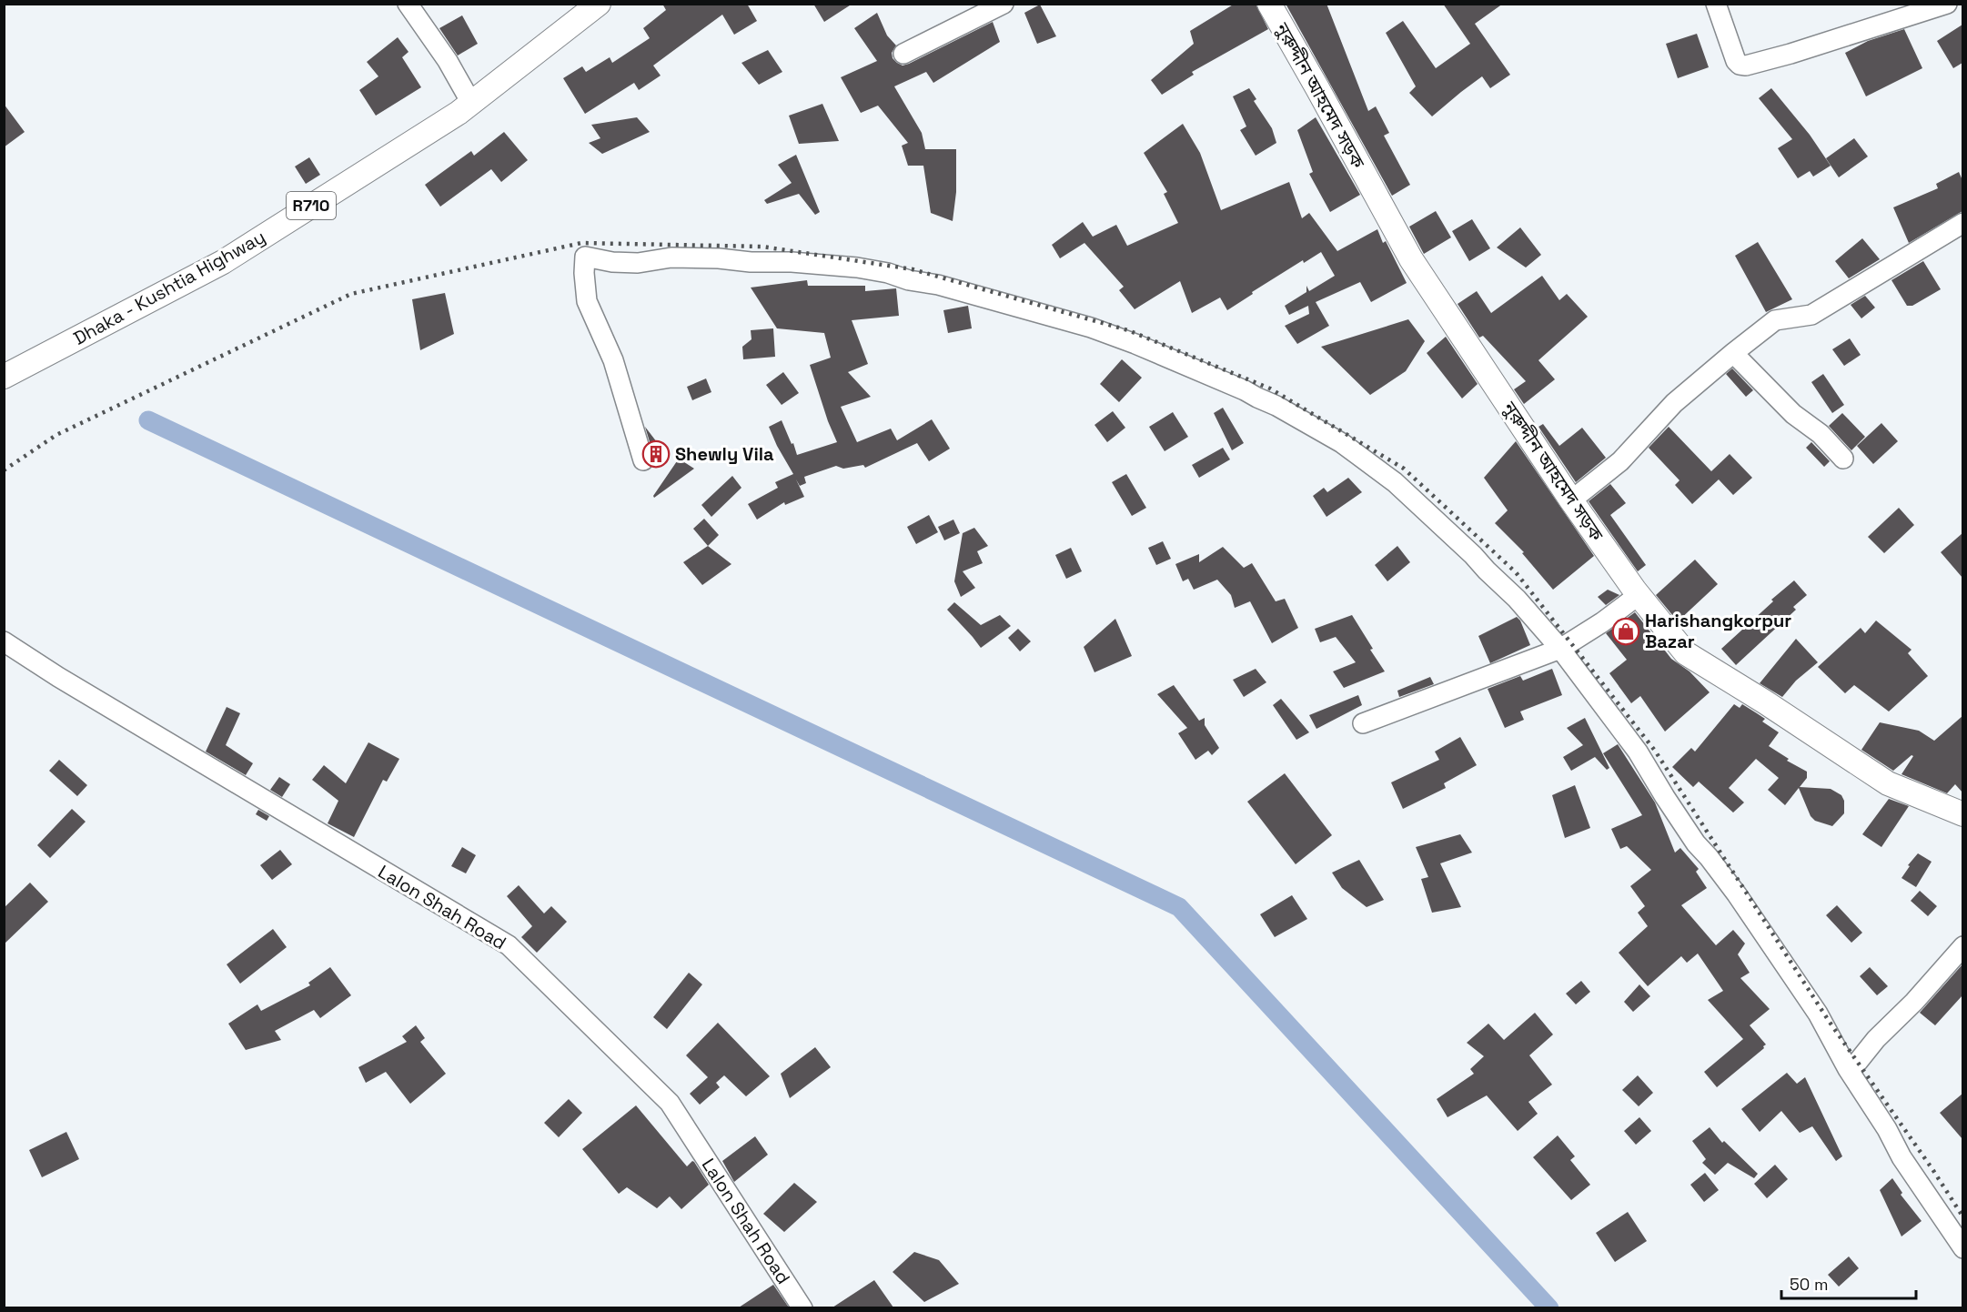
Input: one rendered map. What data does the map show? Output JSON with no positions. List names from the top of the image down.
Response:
{
  "streets": {
    "main road": ["নুরুদ্দীন আহমেদ সড়ক", "R710", "Dhaka - Kushtia Highway"],
    "street": ["Lalon Shah Road"]
  },
  "places": {
    "building": ["Shewly Vila"],
    "shop": ["Harishangkorpur Bazar"]
  },
  "scale_bar": "50 m"
}
